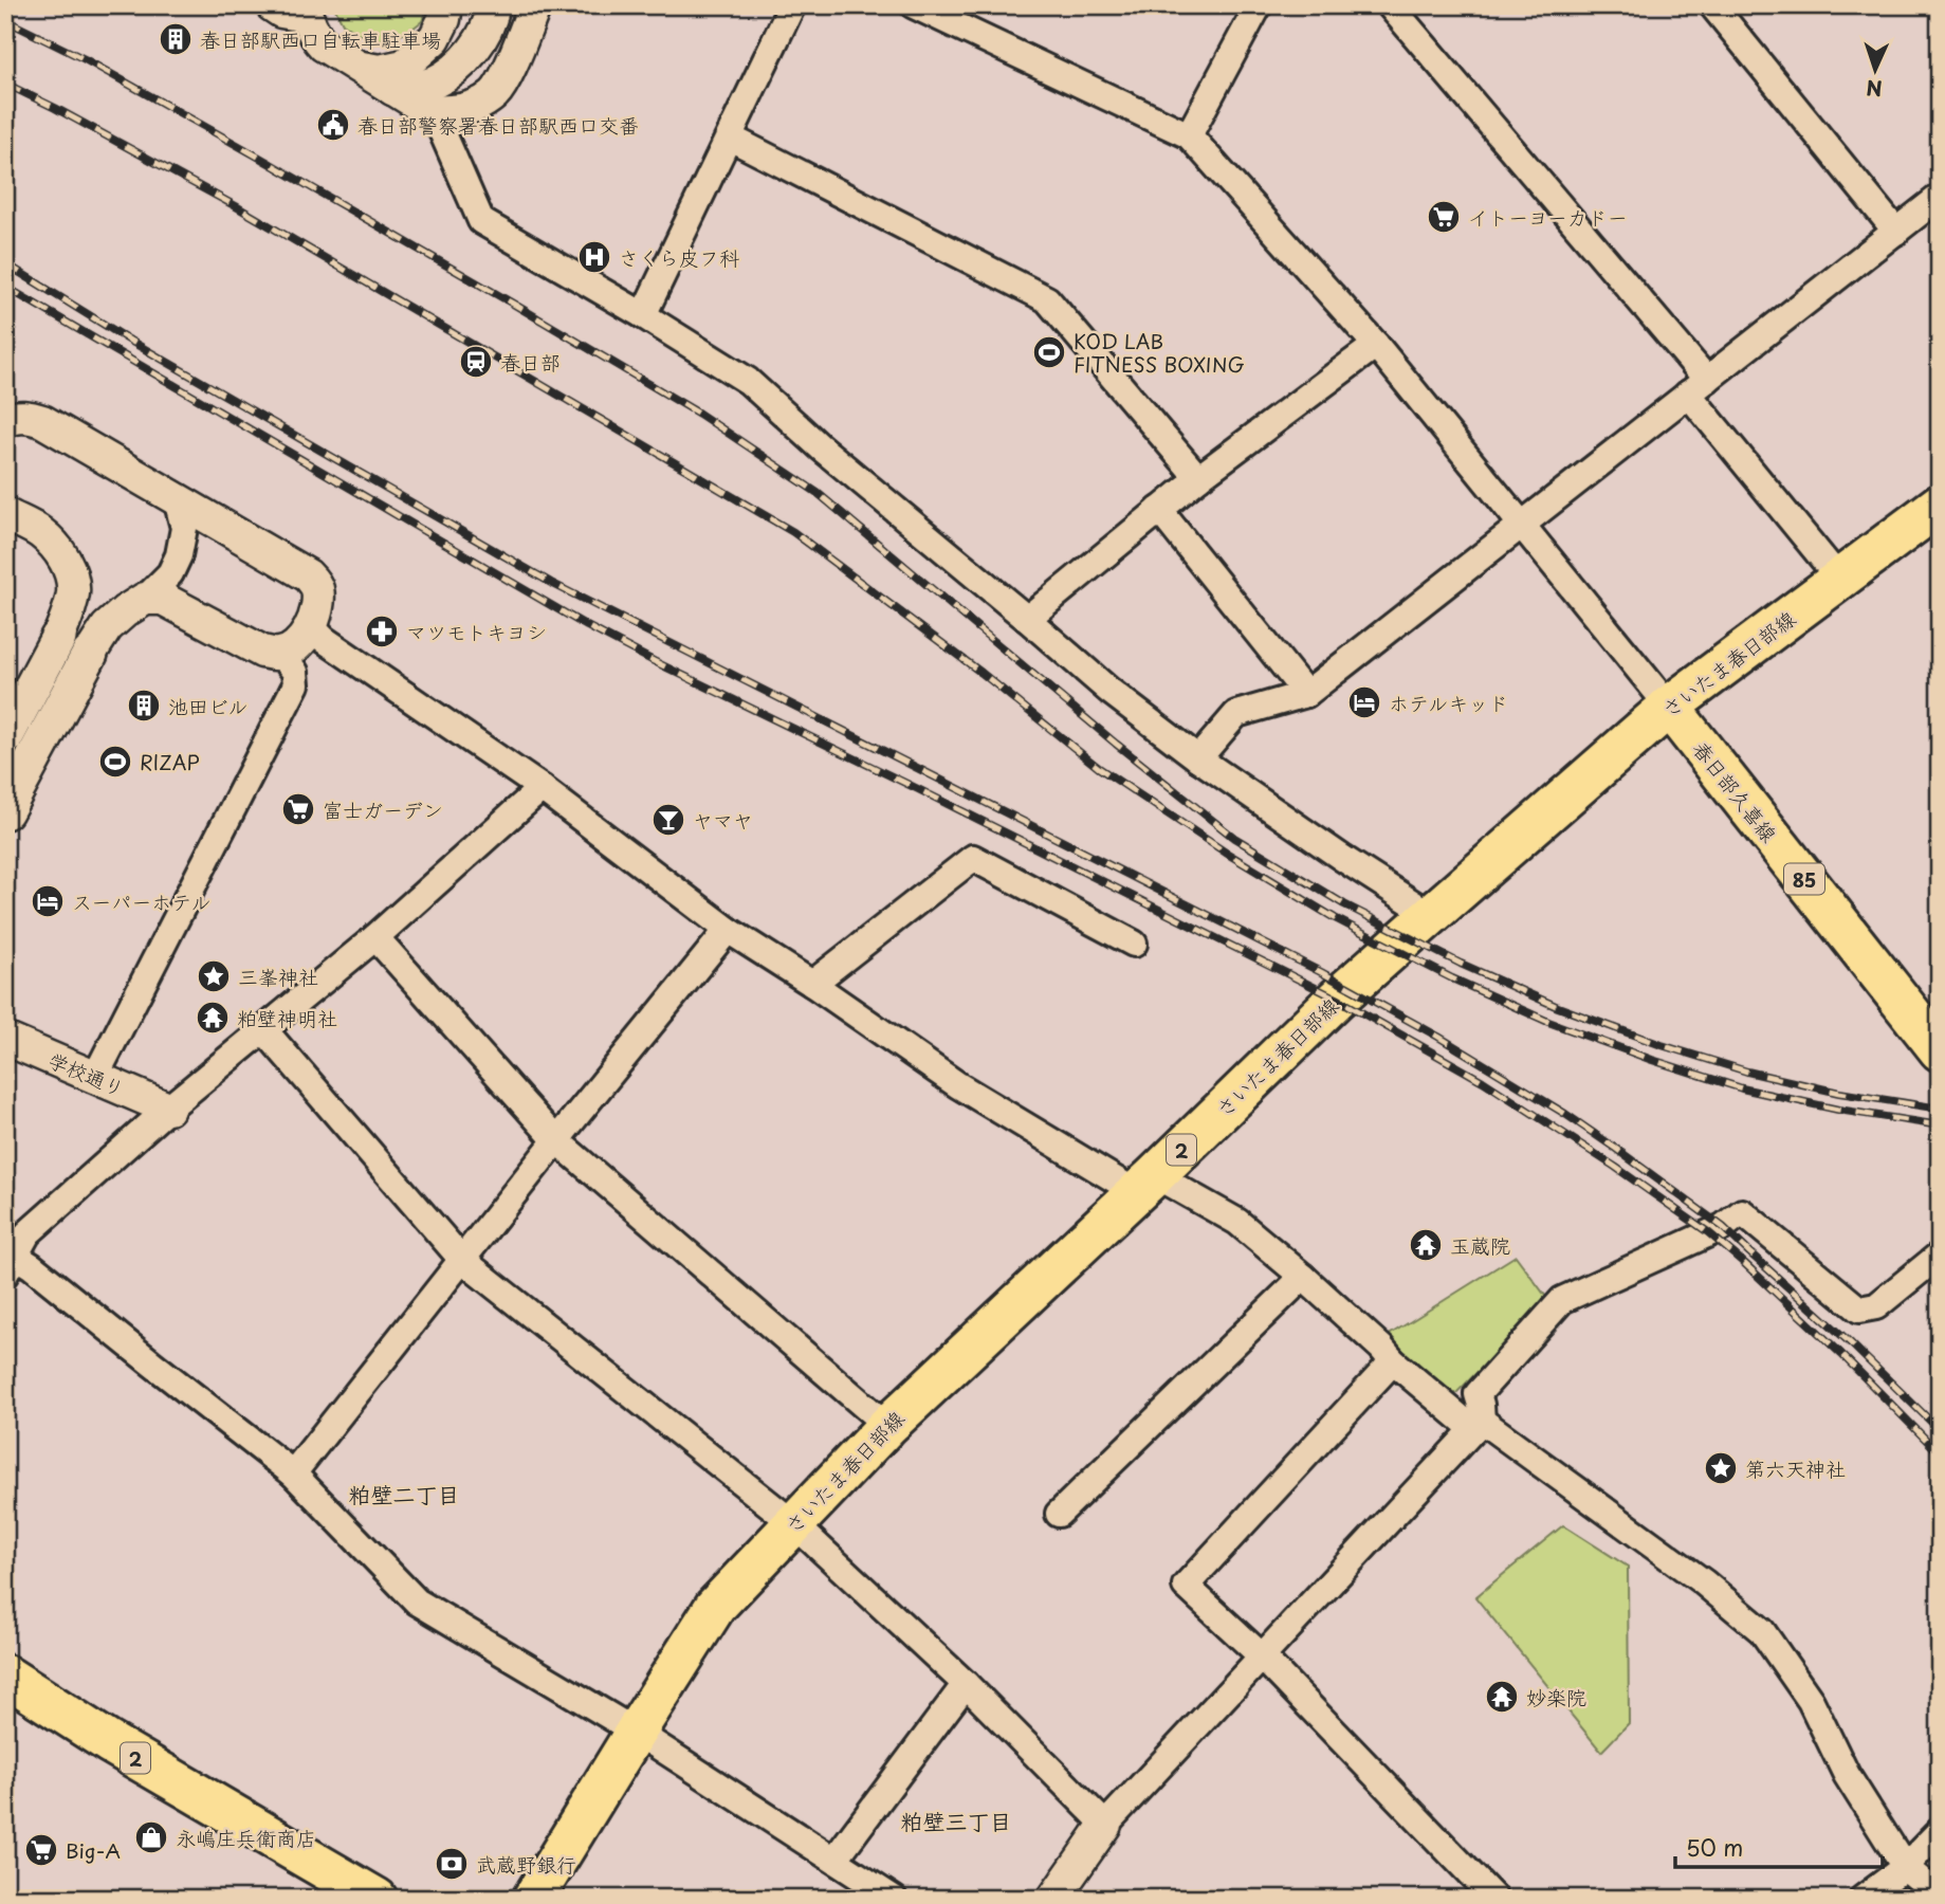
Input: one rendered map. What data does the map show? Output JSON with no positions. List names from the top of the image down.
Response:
{
  "streets": {
    "main road": [
      "さいたま春日部線",
      "春日部久喜線",
      "85",
      "2"
    ],
    "street": ["学校通り"]
  },
  "crossings": [
    ["さいたま春日部線", "春日部久喜線"]
  ],
  "districts": ["粕壁二丁目", "粕壁三丁目"],
  "places": {
    "building": ["春日部駅西口自転車駐車場", "池田ビル"],
    "public building": ["春日部警察署春日部駅西口交番"],
    "supermarket": ["イトーヨーカドー", "富士ガーデン", "Big-A"],
    "hospital": ["さくら皮フ科"],
    "sports": ["KOD LAB FITNESS BOXING", "RIZAP"],
    "station": ["春日部"],
    "pharmacy": ["マツモトキヨシ"],
    "hotel": ["ホテルキッド", "スーパーホテル"],
    "bar": ["ヤマヤ"],
    "place": ["三峯神社", "第六天神社"],
    "temple": ["粕壁神明社", "玉蔵院", "妙楽院"],
    "shop": ["永嶋庄兵衛商店"],
    "bank": ["武蔵野銀行"]
  },
  "scale_bar": "50 m",
  "north": "bottom"
}
